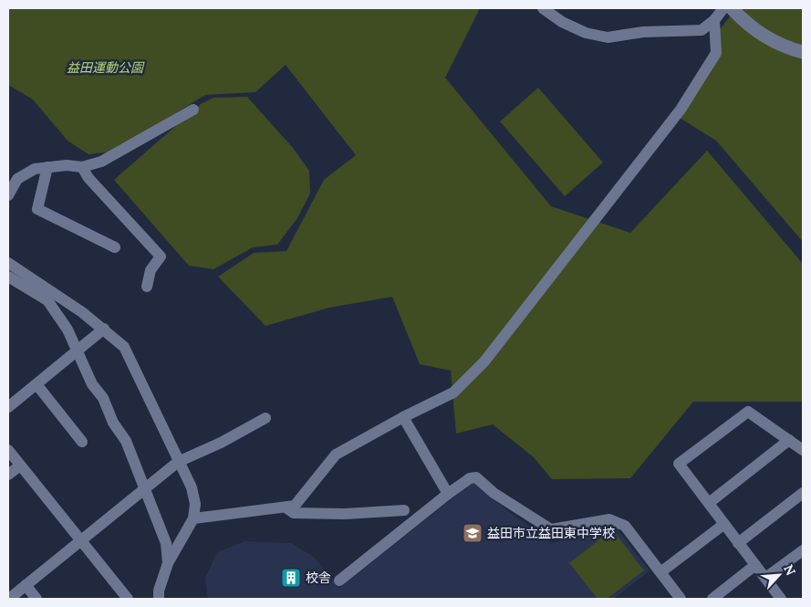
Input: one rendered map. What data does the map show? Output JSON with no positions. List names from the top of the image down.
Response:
{
  "parks": ["益田運動公園"],
  "places": {
    "school or university": ["益田市立益田東中学校"],
    "building": ["校舎"]
  },
  "north": "top right"
}
